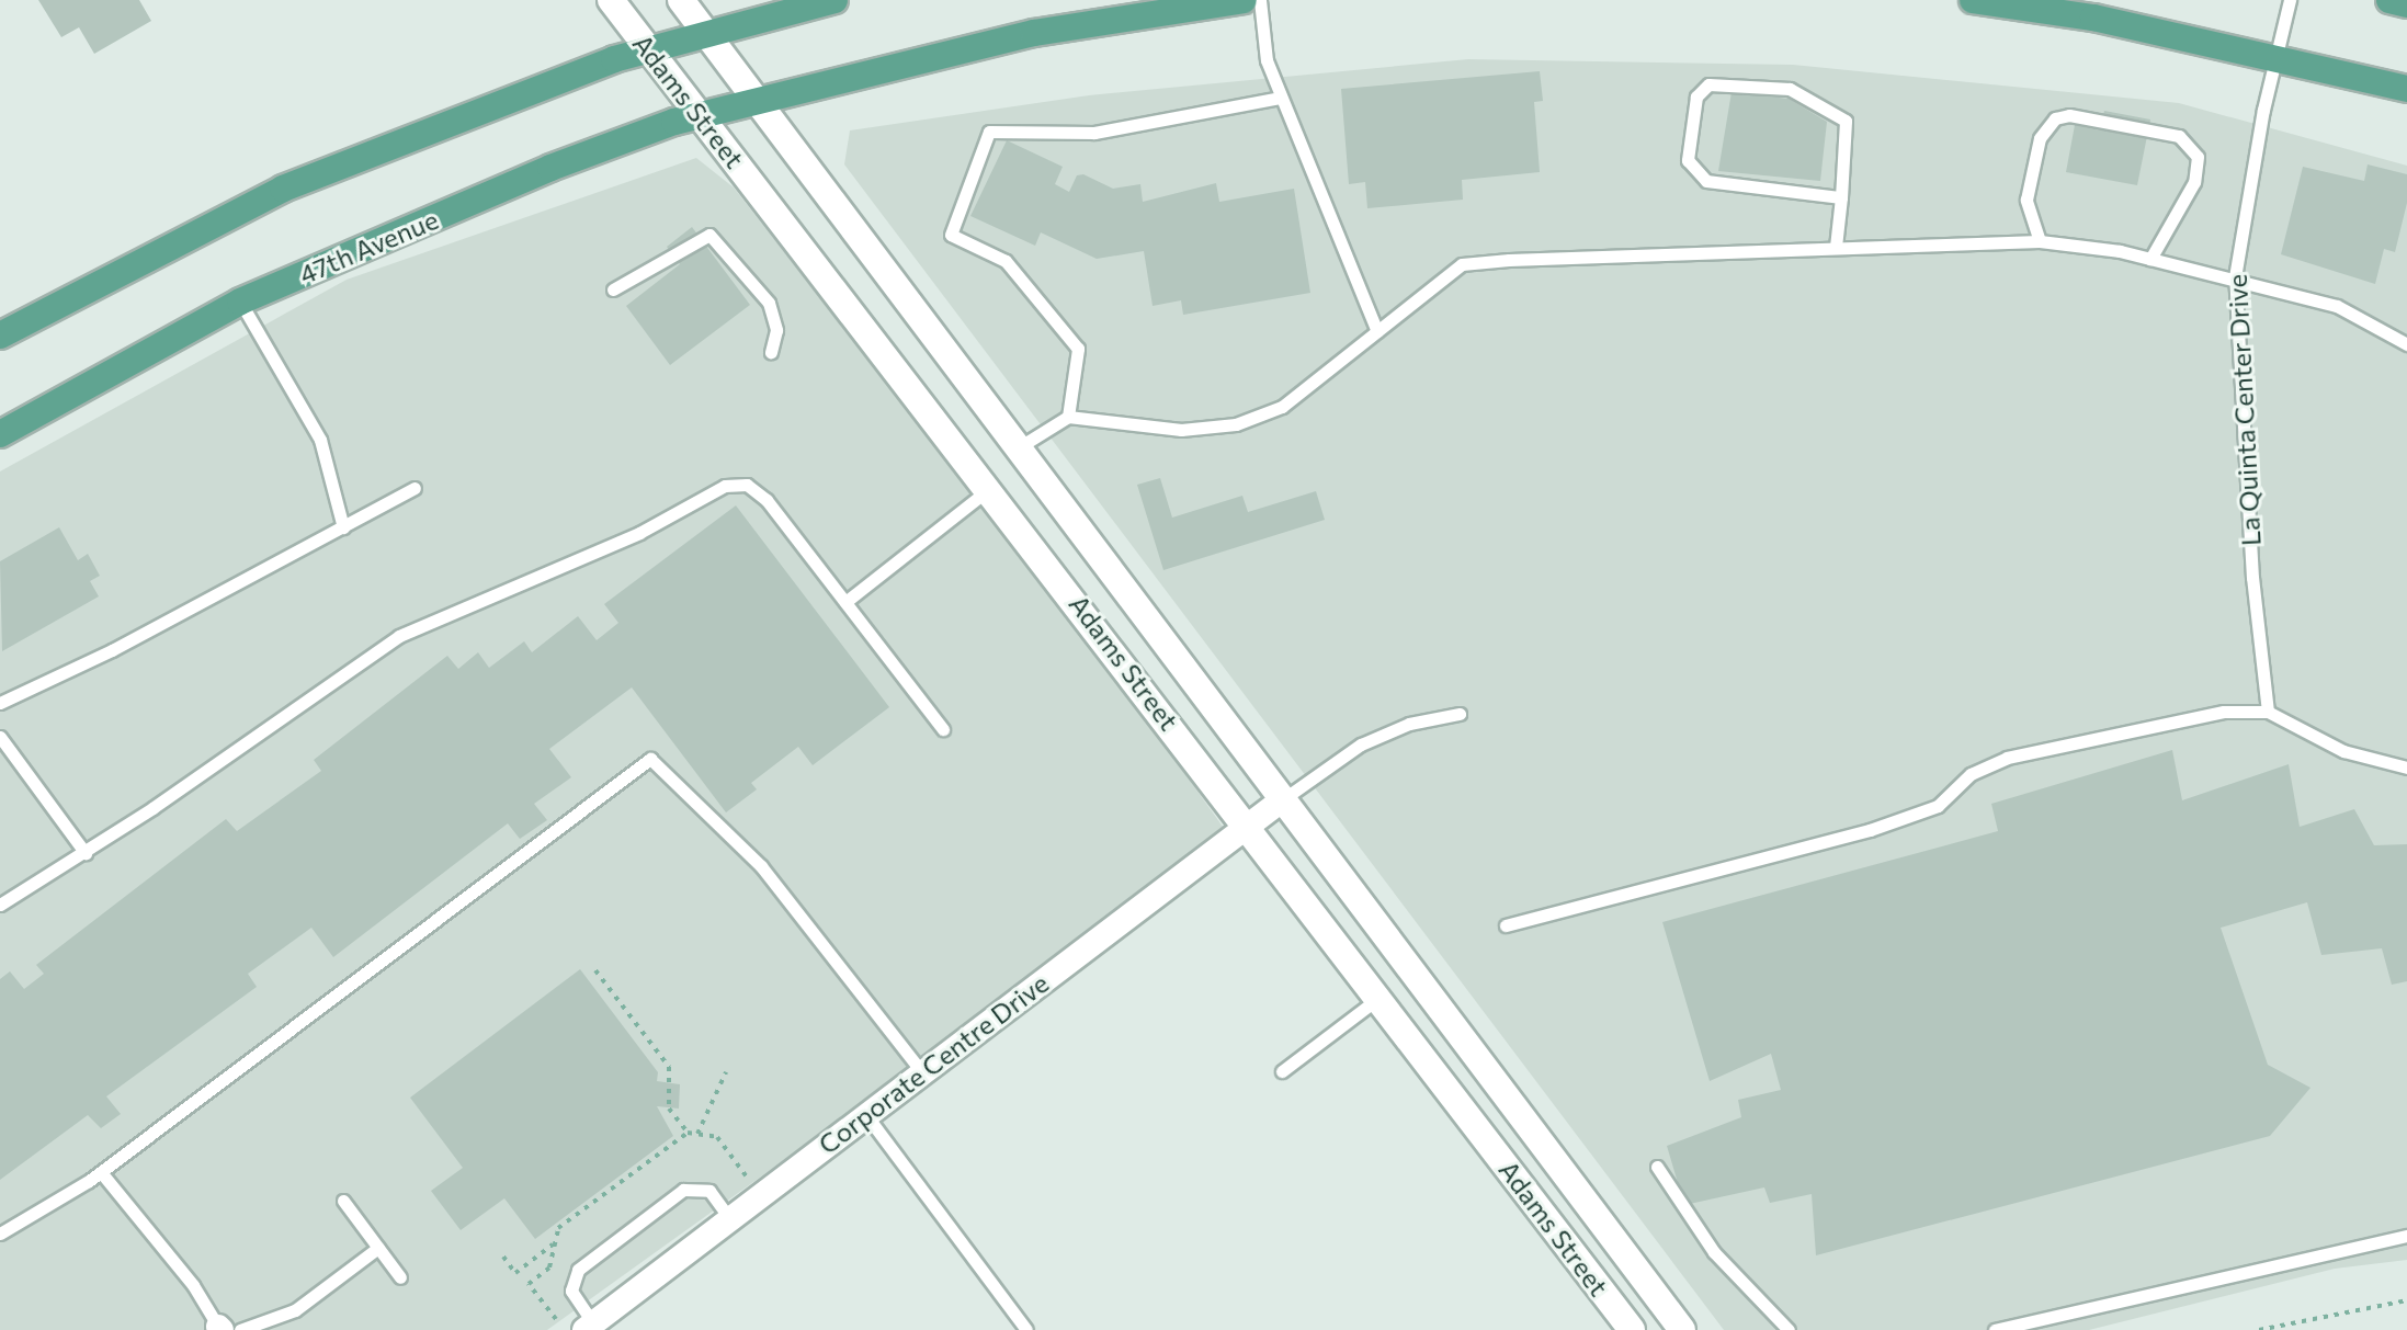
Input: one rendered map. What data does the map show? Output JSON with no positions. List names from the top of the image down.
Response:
{
  "streets": {
    "main road": ["47th Avenue"],
    "street": ["Adams Street", "Corporate Centre Drive"],
    "lane": ["La Quinta Center Drive"]
  },
  "crossings": [
    ["Adams Street", "47th Avenue"],
    ["Adams Street", "Corporate Centre Drive"]
  ]
}
